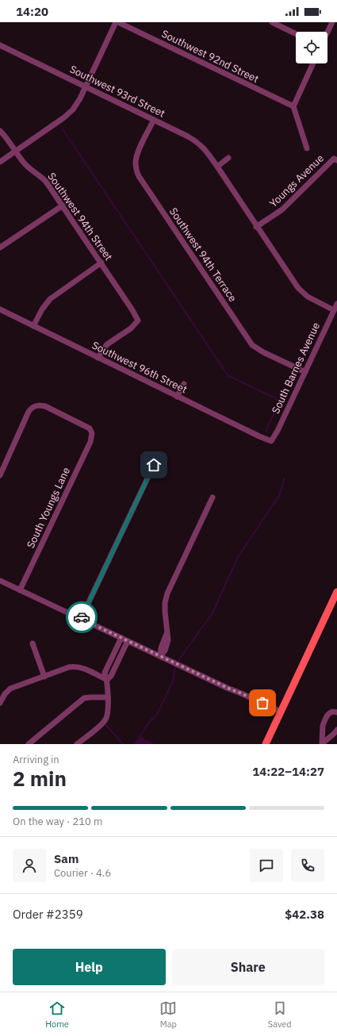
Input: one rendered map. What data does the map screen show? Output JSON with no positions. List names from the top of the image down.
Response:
{
  "streets": {
    "street": [
      "Southwest 92nd Street",
      "Southwest 93rd Street",
      "Youngs Avenue",
      "Southwest 94th Street",
      "Southwest 94th Terrace",
      "Southwest 96th Street",
      "South Barnes Avenue",
      "South Youngs Lane"
    ]
  },
  "crossings": [
    ["Southwest 93rd Street", "Youngs Avenue"],
    ["Southwest 93rd Street", "Southwest 94th Terrace"],
    ["Southwest 93rd Street", "South Barnes Avenue"],
    ["Southwest 94th Street", "Southwest 96th Street"],
    ["Southwest 94th Terrace", "South Barnes Avenue"],
    ["Southwest 96th Street", "South Barnes Avenue"]
  ],
  "page": {
    "status": "14:20",
    "heading": ["2 min", "Arriving in", "14:22–14:27"],
    "panel": [
      "Sam",
      "Courier · 4.6",
      "Order #2359",
      "$42.38"
    ],
    "bar": "On the way · 210 m",
    "buttons": ["Help", "Share"],
    "tabs": ["Home", "Map", "Saved"]
  }
}
